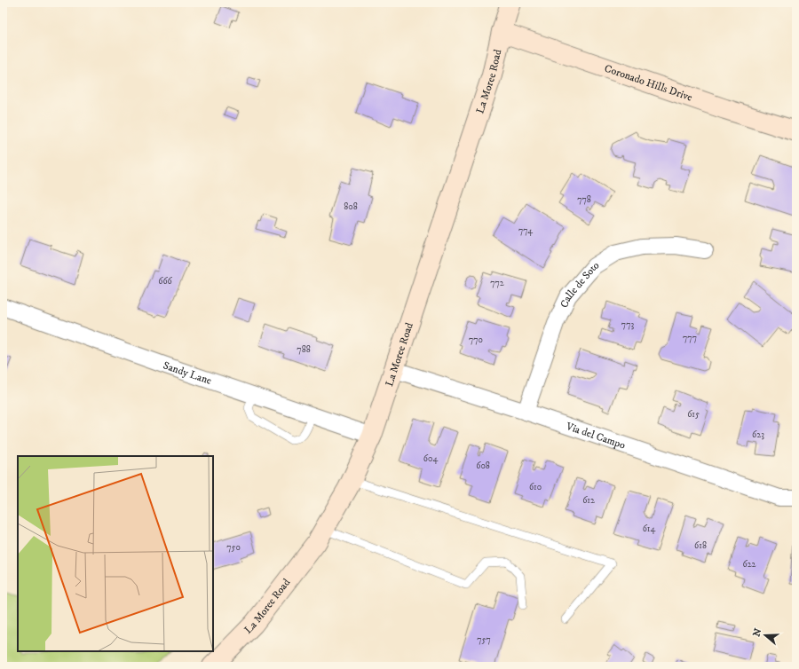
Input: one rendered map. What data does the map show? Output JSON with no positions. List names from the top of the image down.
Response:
{
  "streets": {
    "street": [
      "La Moree Road",
      "Coronado Hills Drive",
      "Calle de Soto",
      "Sandy Lane",
      "Via del Campo"
    ]
  },
  "crossings": [
    ["La Moree Road", "Coronado Hills Drive"],
    ["La Moree Road", "Sandy Lane"],
    ["La Moree Road", "Via del Campo"],
    ["Calle de Soto", "Via del Campo"]
  ],
  "house_numbers": [
    "778",
    "808",
    "774",
    "666",
    "772",
    "773",
    "777",
    "770",
    "788",
    "615",
    "623",
    "604",
    "608",
    "610",
    "612",
    "614",
    "618",
    "750",
    "622",
    "757"
  ],
  "north": "left"
}
